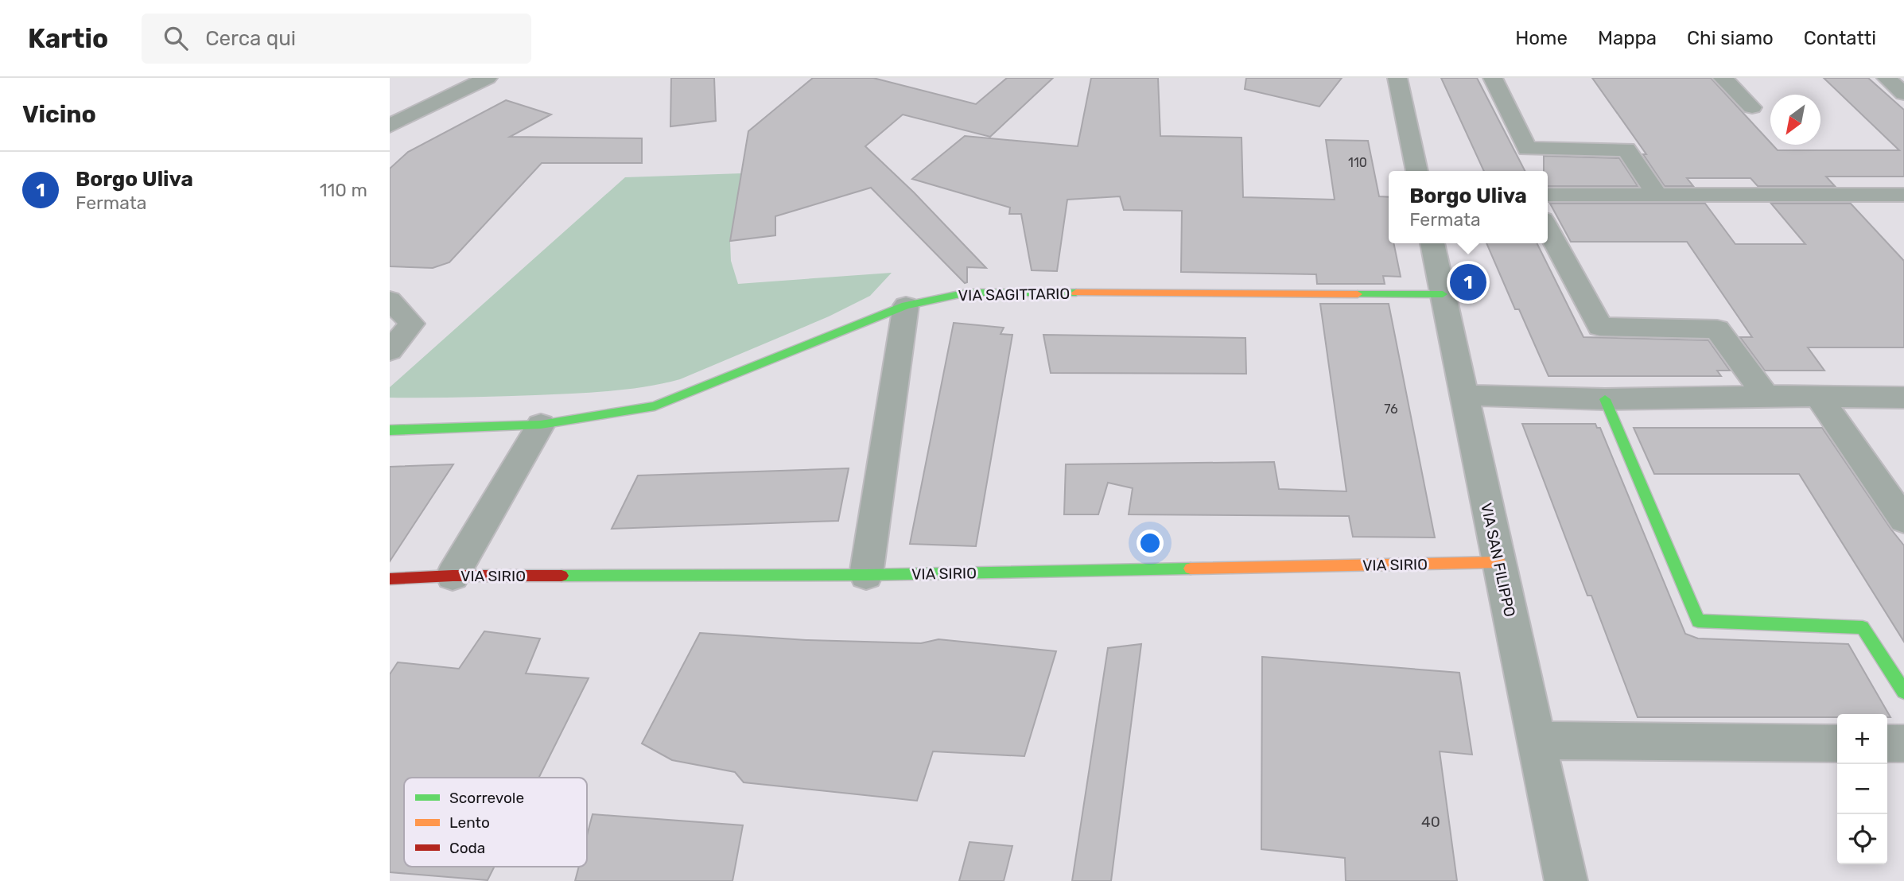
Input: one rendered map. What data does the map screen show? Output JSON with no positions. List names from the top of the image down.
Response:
{
  "streets": {
    "street": ["VIA SAGITTARIO", "VIA SAN FILIPPO", "VIA SIRIO"]
  },
  "crossings": [
    ["VIA SAGITTARIO", "VIA SAN FILIPPO"],
    ["VIA SAN FILIPPO", "VIA SIRIO"]
  ],
  "house_numbers": ["110", "76", "40"],
  "legend": ["Scorrevole", "Lento", "Coda"],
  "north": "bottom left",
  "page": {
    "header": "Kartio",
    "search": "Cerca qui",
    "nav": [
      "Home",
      "Mappa",
      "Chi siamo",
      "Contatti"
    ],
    "heading": "Vicino",
    "list": [
      {
        "mark": "1",
        "name": "Borgo Uliva",
        "note": "Fermata",
        "value": "110 m"
      }
    ],
    "popup": ["Borgo Uliva", "Fermata"],
    "pins": "1",
    "map_buttons": ["+", "−"]
  }
}
